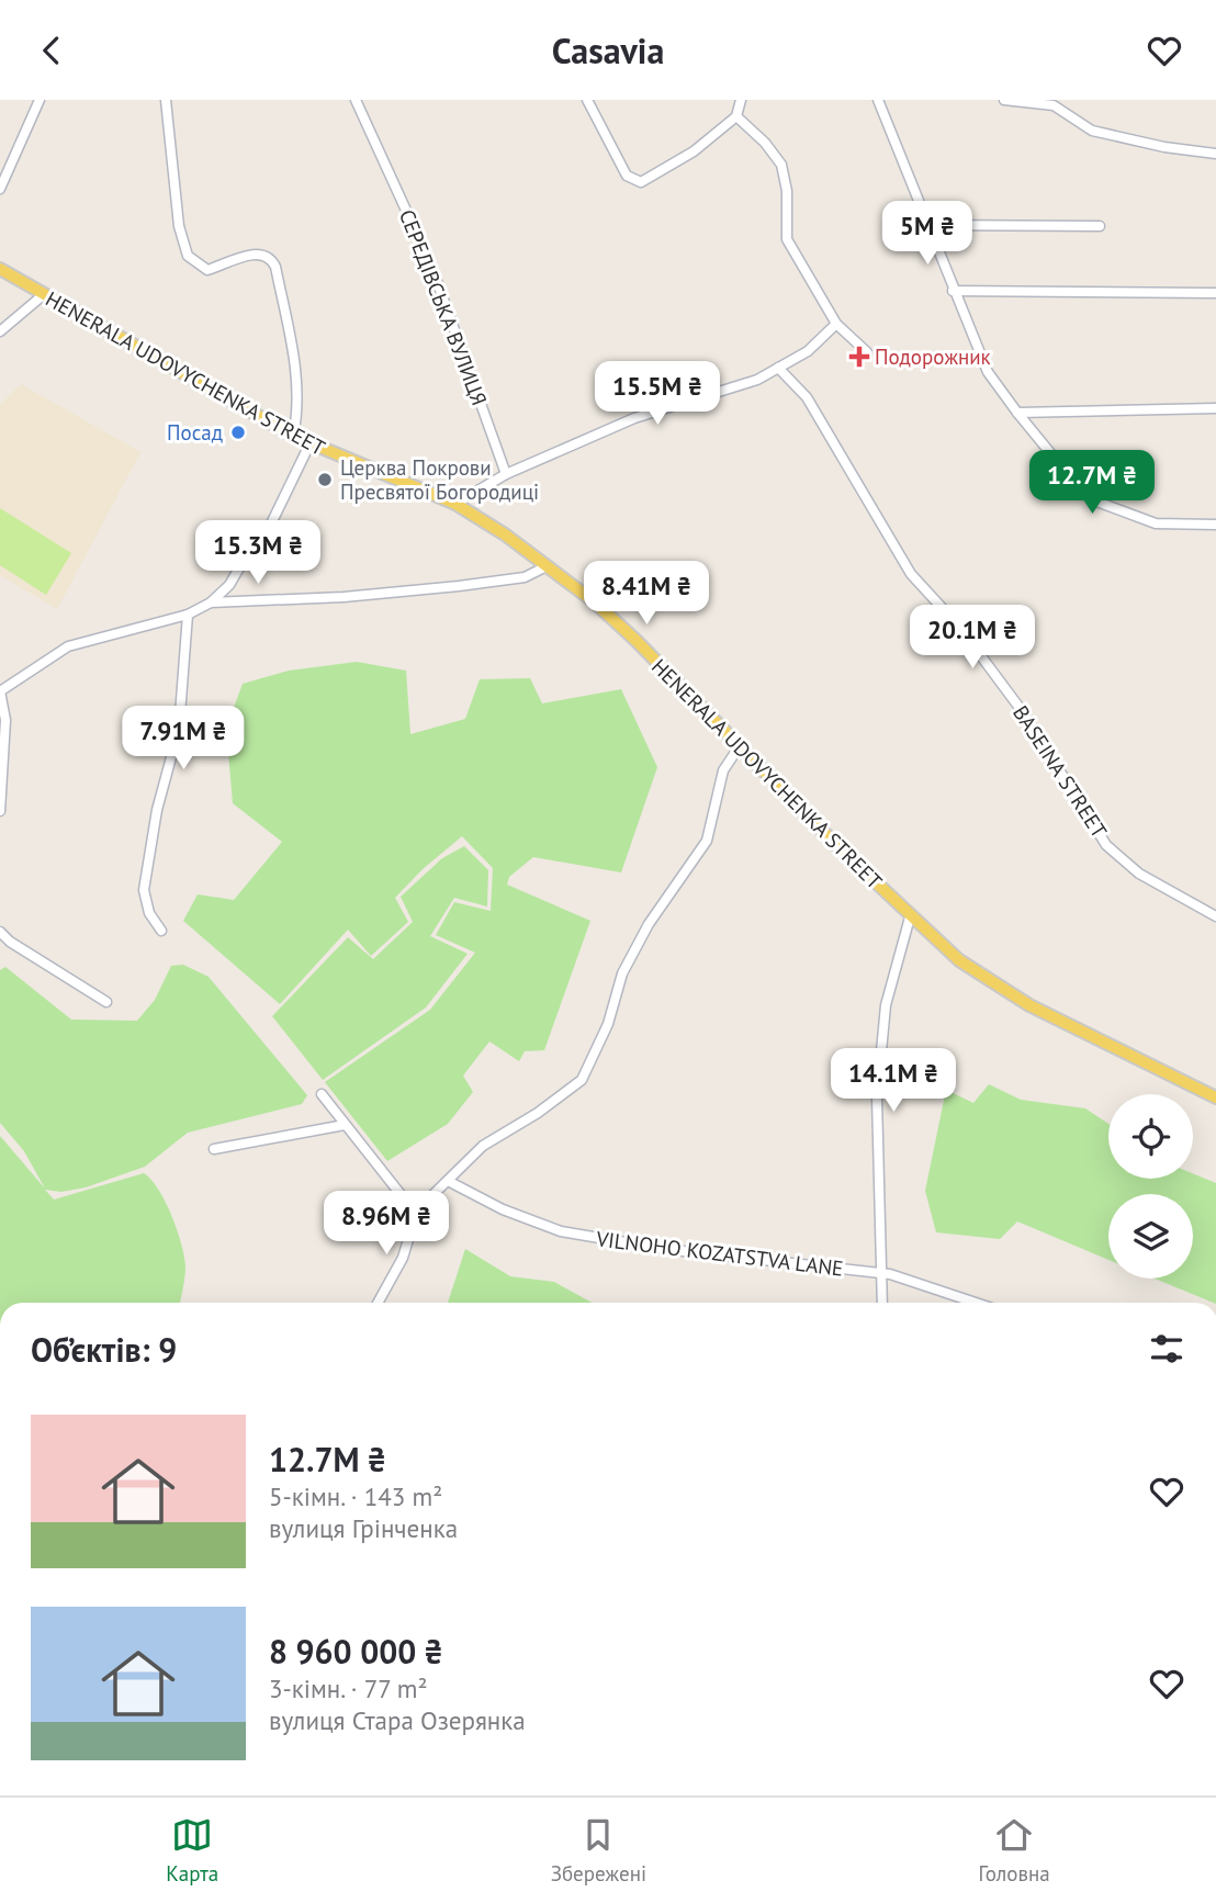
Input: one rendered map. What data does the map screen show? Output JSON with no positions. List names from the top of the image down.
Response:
{
  "streets": {
    "main road": ["HENERALA UDOVYCHENKA STREET"],
    "street": ["СЕРЕДІВСЬКА ВУЛИЦЯ", "BASEINA STREET", "VILNOHO KOZATSTVA LANE"]
  },
  "places": {
    "health": ["Подорожник"],
    "other": ["Посад", "Церква Покрови Пресвятої Богородиці"]
  },
  "page": {
    "header": "Casavia",
    "price": [
      "5M ₴",
      "15.5M ₴",
      "12.7M ₴",
      "15.3M ₴",
      "8.41M ₴",
      "20.1M ₴",
      "7.91M ₴",
      "14.1M ₴",
      "8.96M ₴"
    ],
    "heading": "Об’єктів: 9",
    "list": [
      {
        "name": "12.7M ₴",
        "note": "5-кімн. · 143 m² · вулиця Грінченка"
      },
      {
        "name": "8 960 000 ₴",
        "note": "3-кімн. · 77 m² · вулиця Стара Озерянка"
      }
    ],
    "tabs": ["Карта", "Збережені", "Головна"]
  }
}
